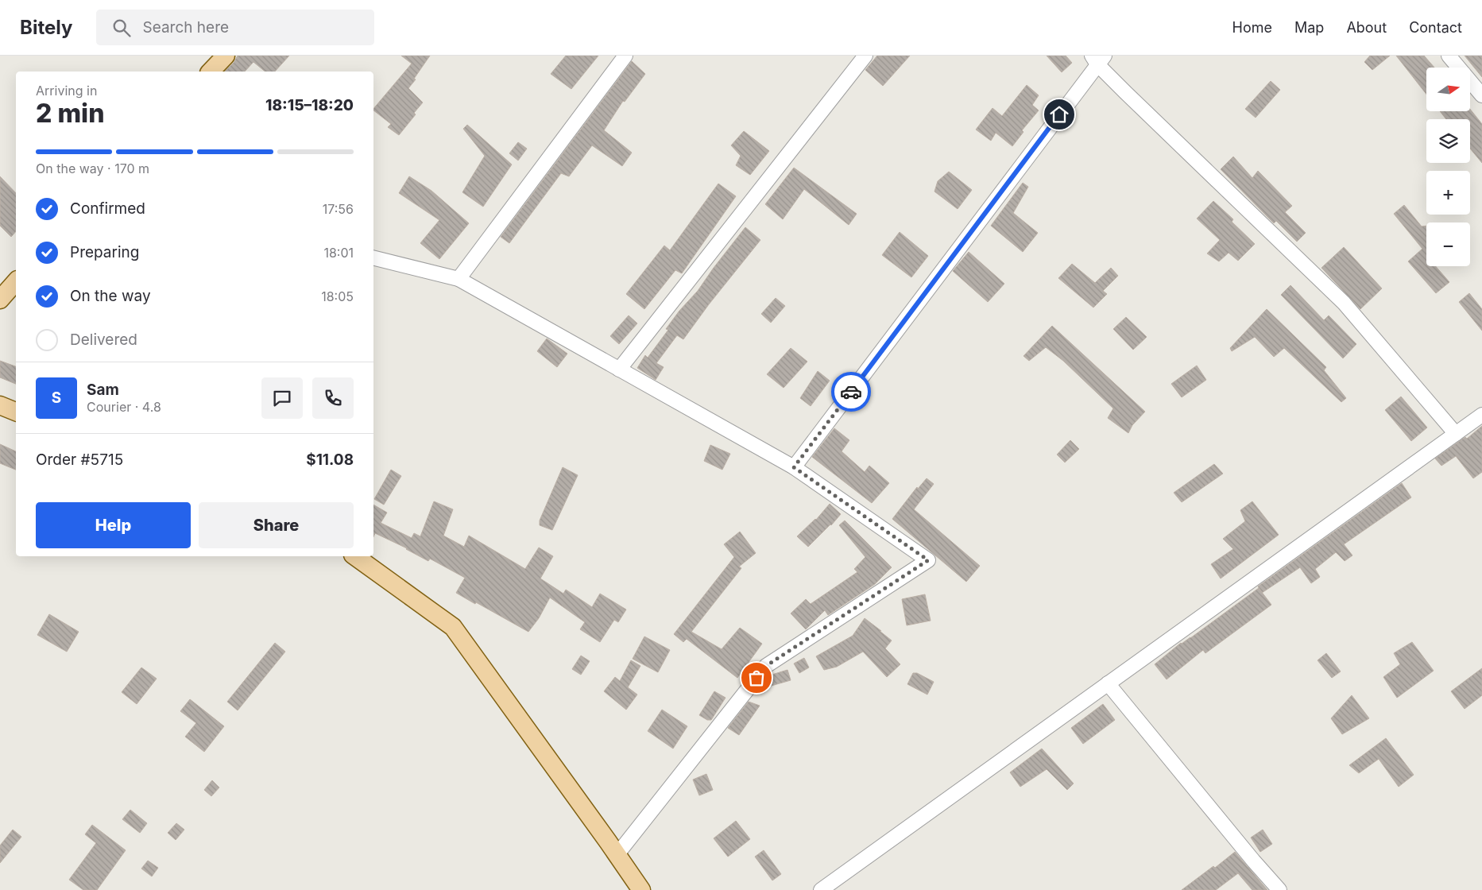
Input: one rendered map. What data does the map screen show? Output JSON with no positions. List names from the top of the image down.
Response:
{
  "north": "right",
  "page": {
    "header": "Bitely",
    "search": "Search here",
    "nav": [
      "Home",
      "Map",
      "About",
      "Contact"
    ],
    "map_buttons": ["+", "−"],
    "heading": ["2 min", "Arriving in", "18:15–18:20"],
    "panel": [
      "Sam",
      "Courier · 4.8",
      "Order #5715",
      "$11.08"
    ],
    "bar": "On the way · 170 m",
    "list": [
      ["Confirmed", "17:56"],
      ["Preparing", "18:01"],
      ["On the way", "18:05"],
      "Delivered"
    ],
    "round": "S",
    "buttons": ["Help", "Share"]
  }
}
